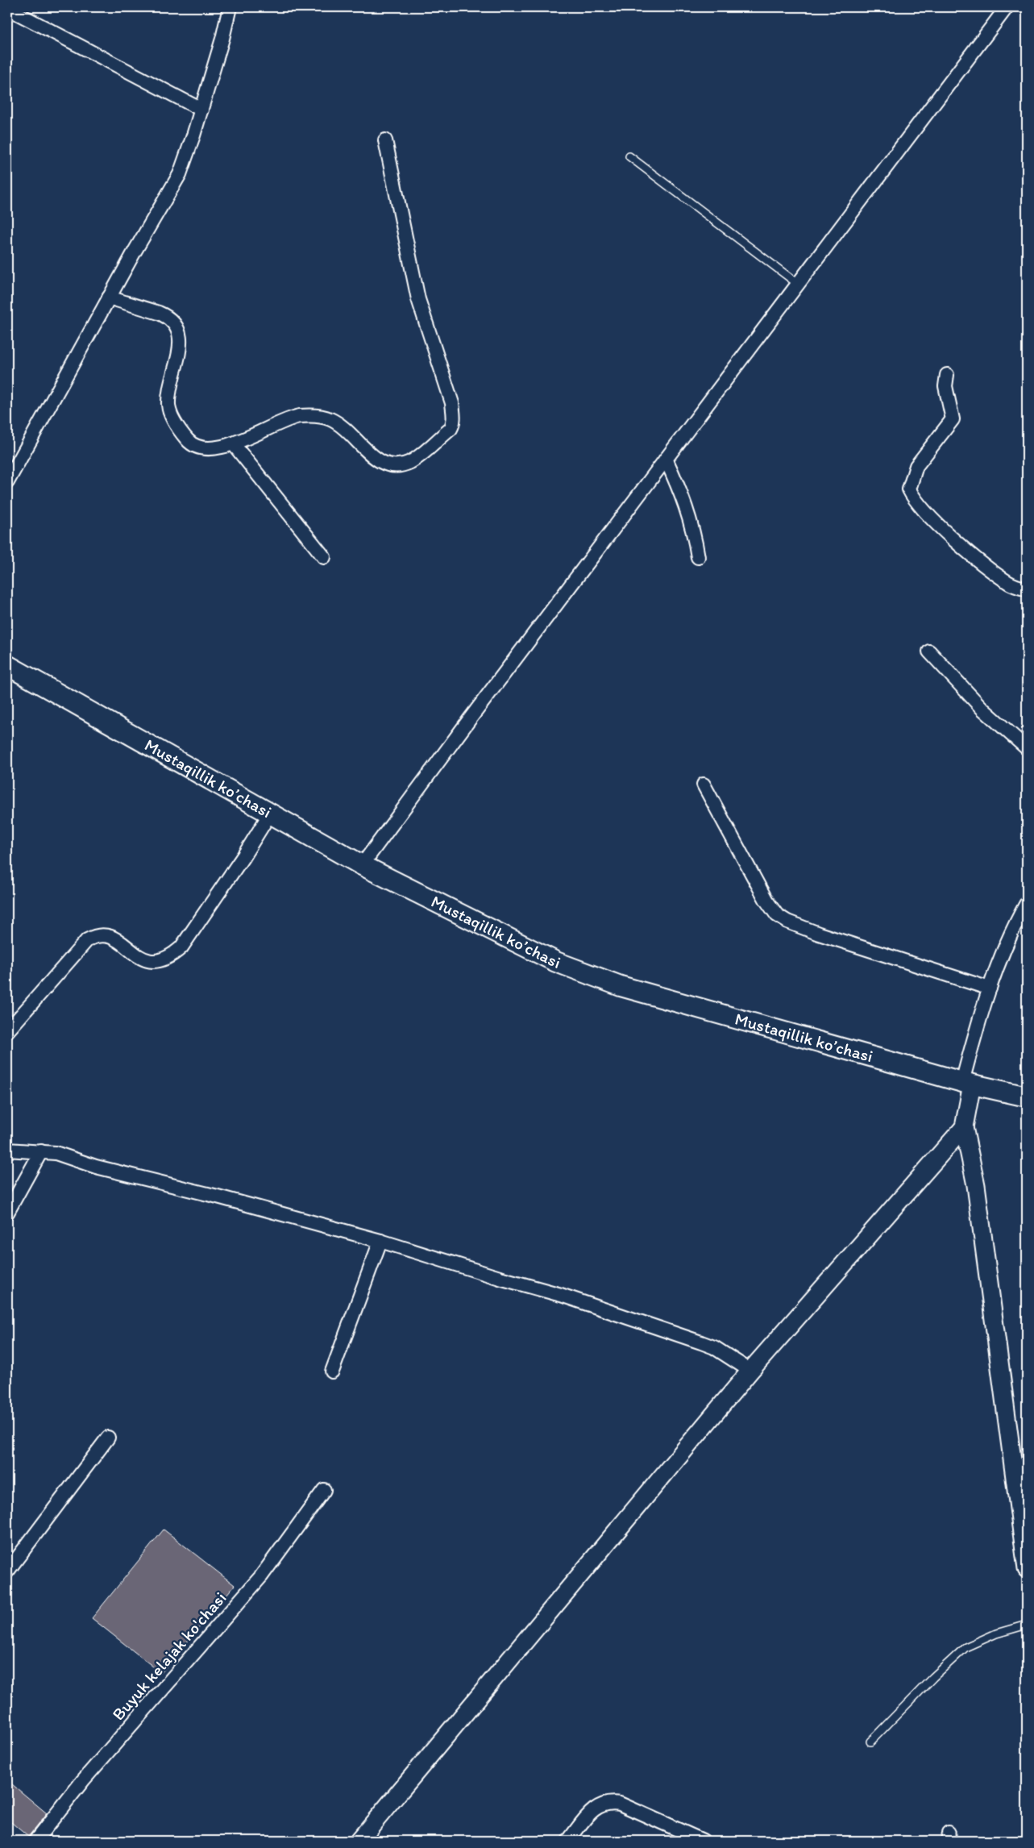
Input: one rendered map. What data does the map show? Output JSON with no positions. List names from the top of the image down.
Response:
{
  "streets": {
    "main road": ["Mustaqillik ko’chasi"],
    "street": ["Buyuk kelajak ko'chasi"]
  }
}
